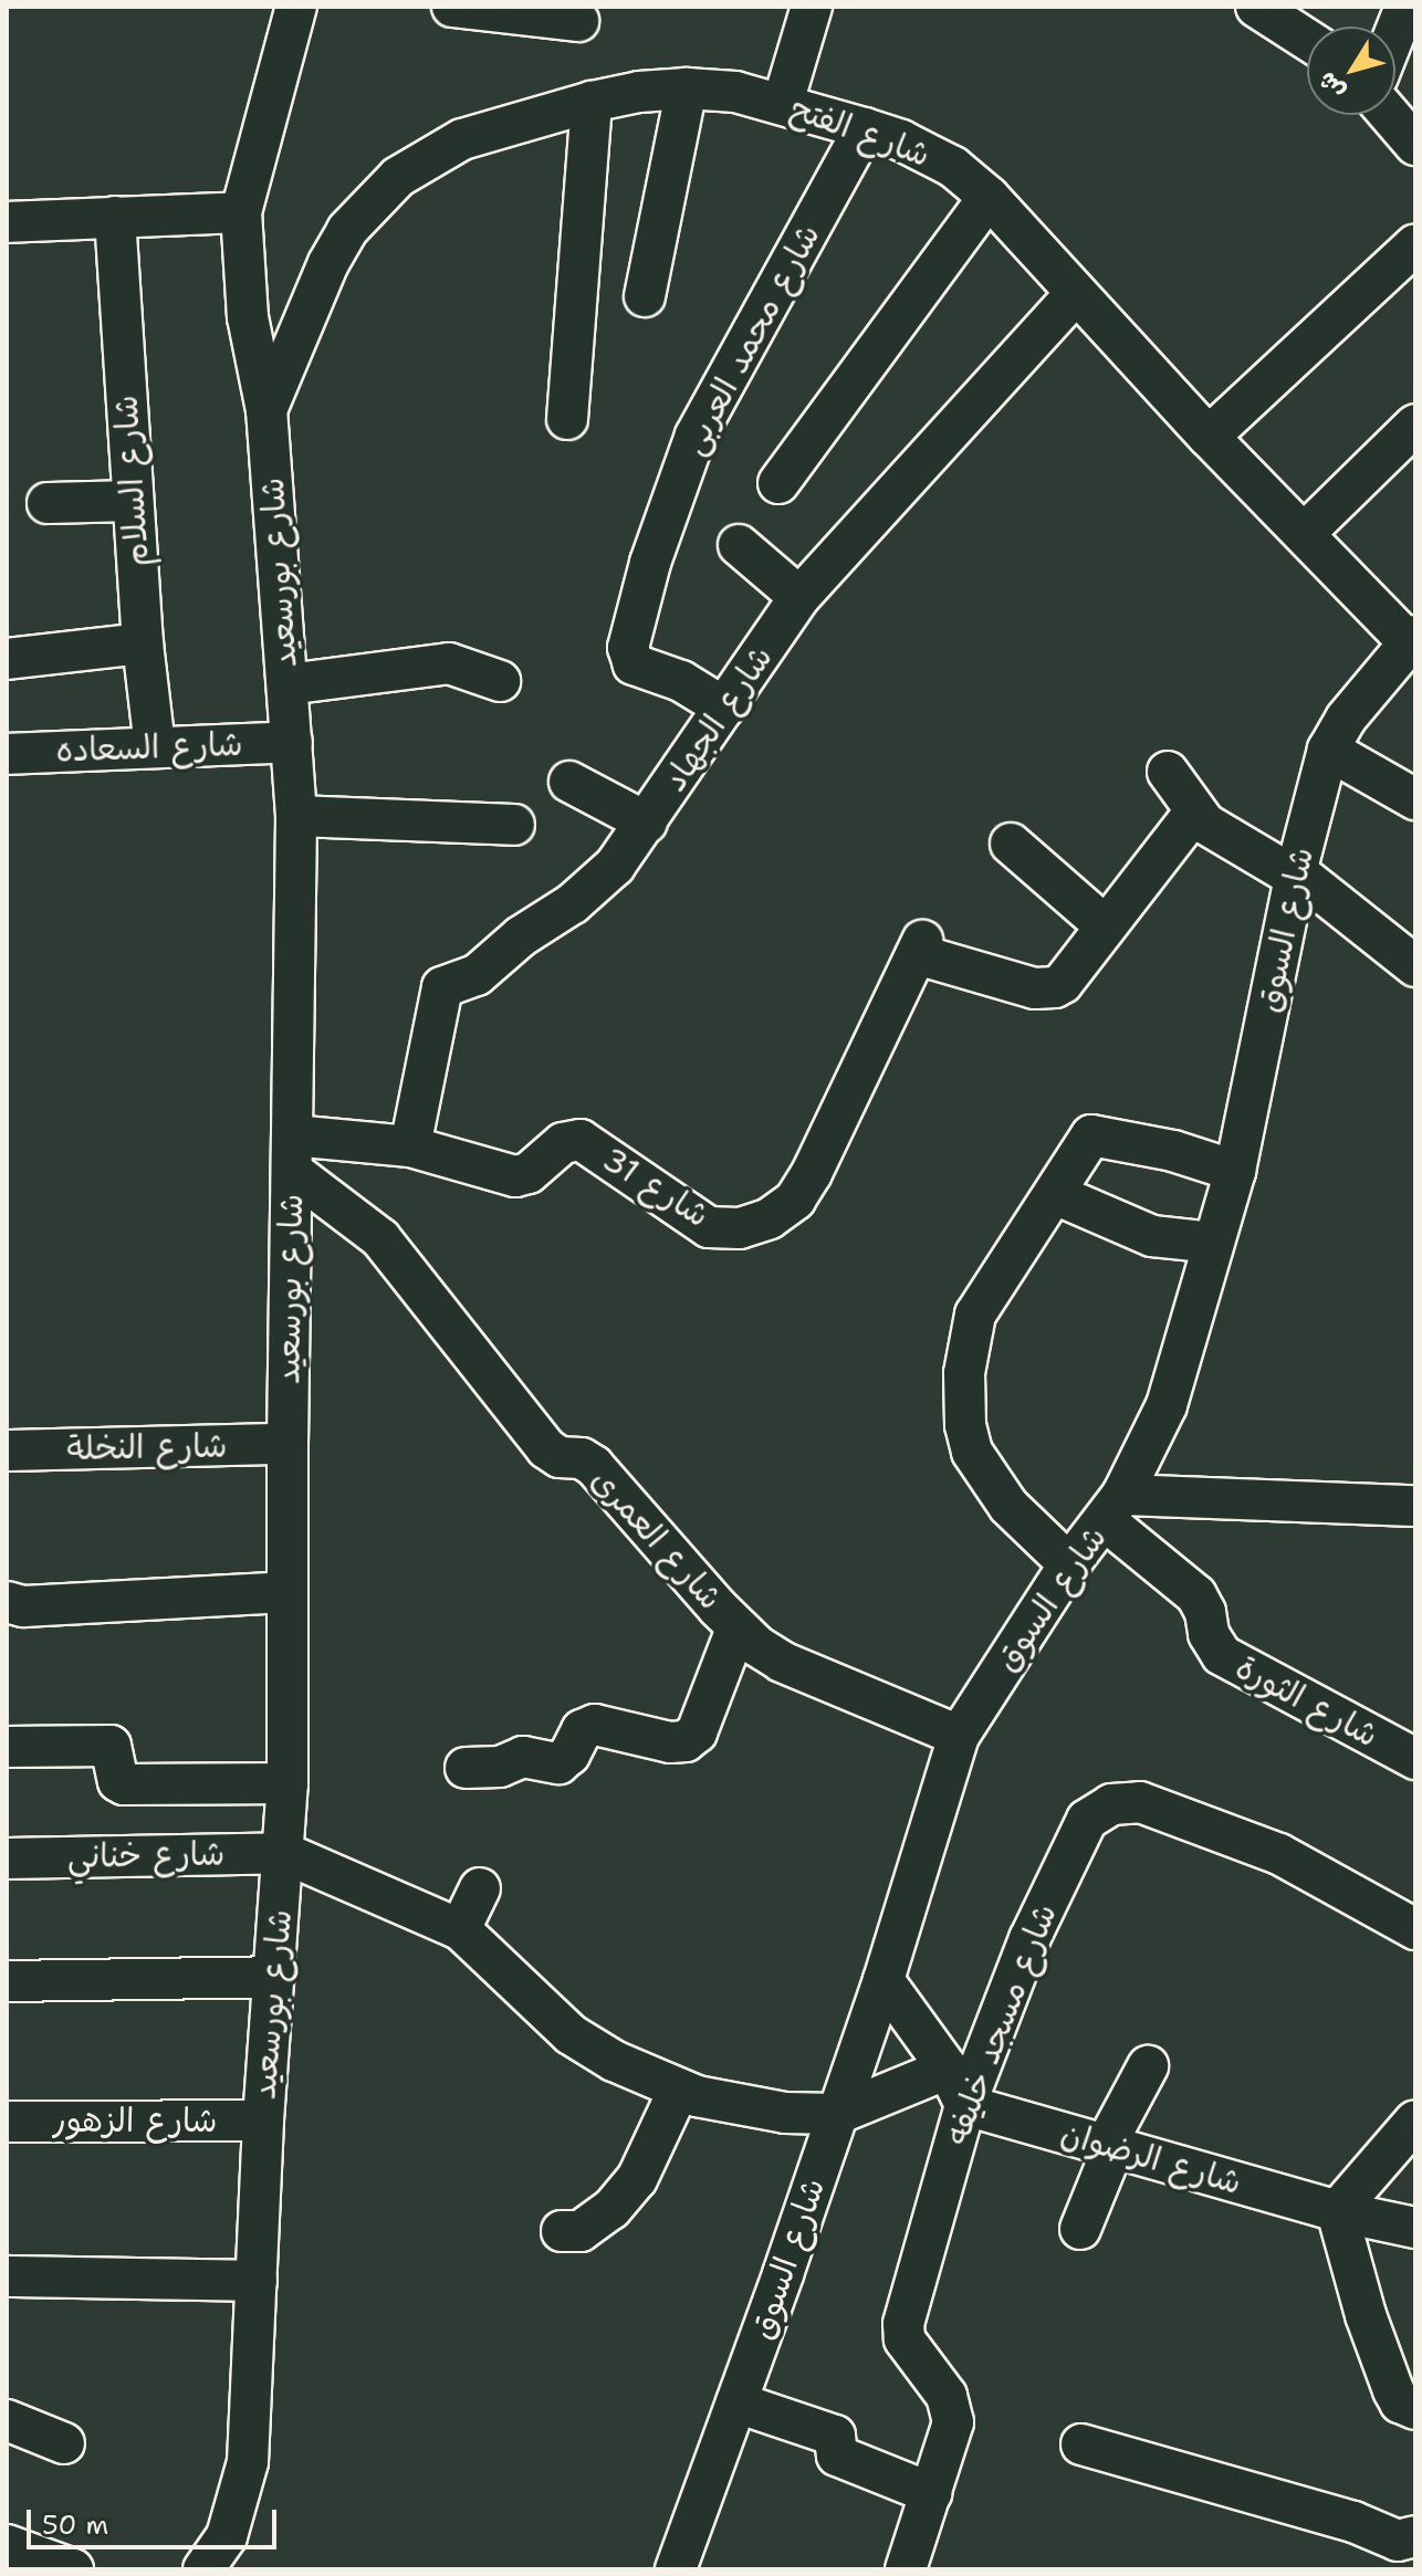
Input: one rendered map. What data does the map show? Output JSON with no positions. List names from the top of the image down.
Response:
{
  "streets": {
    "street": [
      "شارع الفتح",
      "شارع محمد العربى",
      "شارع السلام",
      "شارع بورسعيد",
      "شارع الجهاد",
      "شارع السعاده",
      "شارع السوق",
      "شارع 31",
      "شارع النخلة",
      "شارع العمرى",
      "شارع الثورة",
      "شارع خناني",
      "شارع مسجد خليفه",
      "شارع الزهور",
      "شارع الرضوان"
    ]
  },
  "crossings": [
    ["شارع الفتح", "شارع محمد العربى"],
    ["شارع الفتح", "شارع بورسعيد"],
    ["شارع الفتح", "شارع الجهاد"],
    ["شارع الفتح", "شارع السوق"],
    ["شارع محمد العربى", "شارع الجهاد"],
    ["شارع السلام", "شارع السعاده"],
    ["شارع بورسعيد", "شارع السعاده"],
    ["شارع بورسعيد", "شارع 31"],
    ["شارع بورسعيد", "شارع النخلة"],
    ["شارع بورسعيد", "شارع العمرى"],
    ["شارع بورسعيد", "شارع خناني"],
    ["شارع بورسعيد", "شارع الزهور"],
    ["شارع الجهاد", "شارع 31"],
    ["شارع السوق", "شارع العمرى"],
    ["شارع السوق", "شارع الثورة"],
    ["شارع 31", "شارع العمرى"],
    ["شارع مسجد خليفه", "شارع الرضوان"]
  ],
  "scale_bar": "50 m",
  "north": "bottom left"
}
